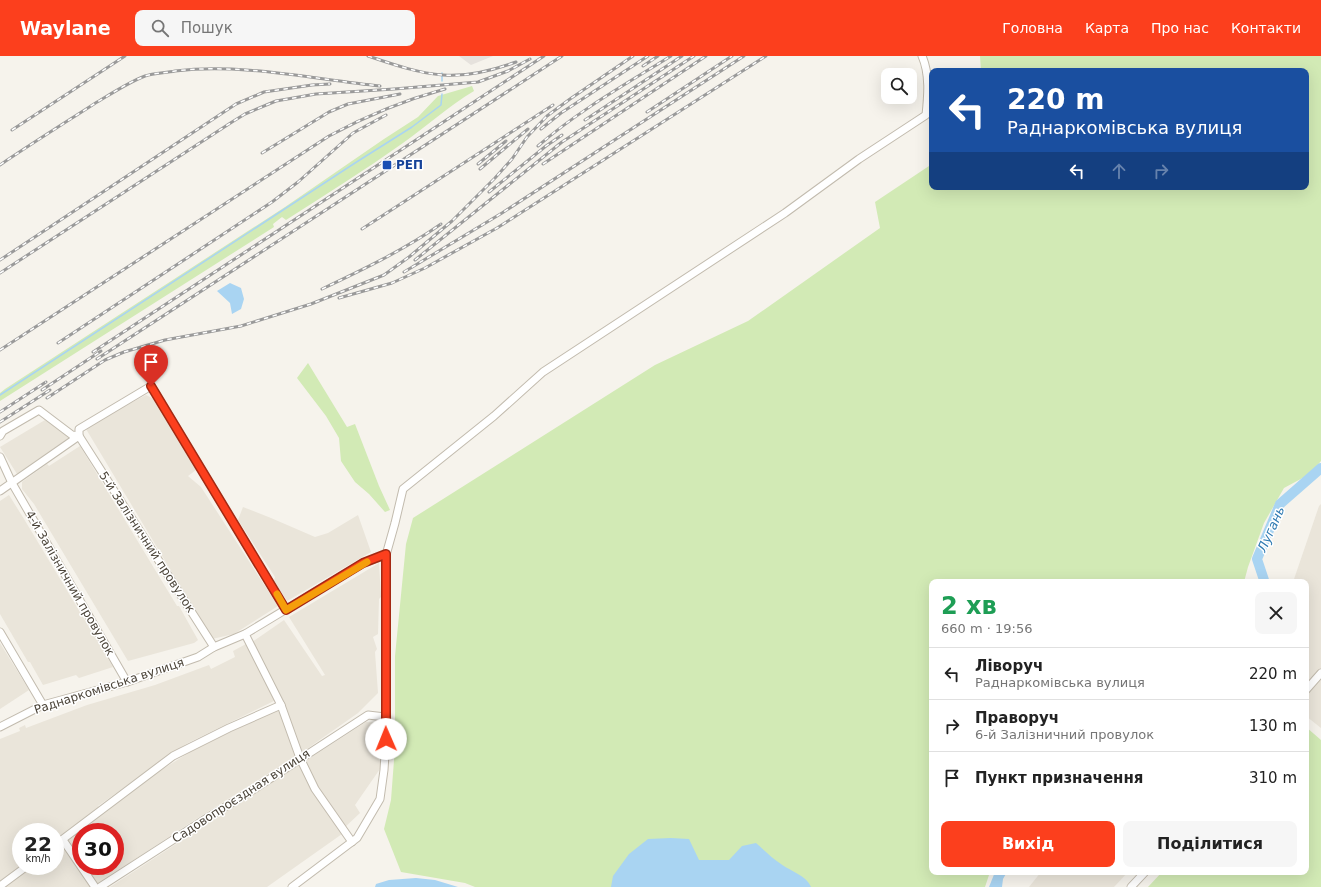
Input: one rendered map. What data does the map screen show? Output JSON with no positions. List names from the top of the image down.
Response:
{
  "streets": {
    "street": [
      "5-й Залізничний провулок",
      "4-й Залізничний провулок",
      "Раднаркомівська вулиця",
      "Садовопроєздная вулиця"
    ]
  },
  "crossings": [
    ["5-й Залізничний провулок", "Раднаркомівська вулиця"],
    ["4-й Залізничний провулок", "Раднаркомівська вулиця"]
  ],
  "water": ["Лугань"],
  "places": {
    "transit": ["РЕП"]
  },
  "page": {
    "header": "Waylane",
    "search": "Пошук",
    "nav": [
      "Головна",
      "Карта",
      "Про нас",
      "Контакти"
    ],
    "turn": ["220 m", "Раднаркомівська вулиця"],
    "heading": ["2 хв", "660 m · 19:56"],
    "list": [
      {
        "name": "Ліворуч",
        "note": "Раднаркомівська вулиця",
        "value": "220 m"
      },
      {
        "name": "Праворуч",
        "note": "6-й Залізничний провулок",
        "value": "130 m"
      },
      {
        "name": "Пункт призначення",
        "value": "310 m"
      }
    ],
    "buttons": ["Вихід", "Поділитися"],
    "speed": "22 km/h",
    "limit": "30"
  }
}
